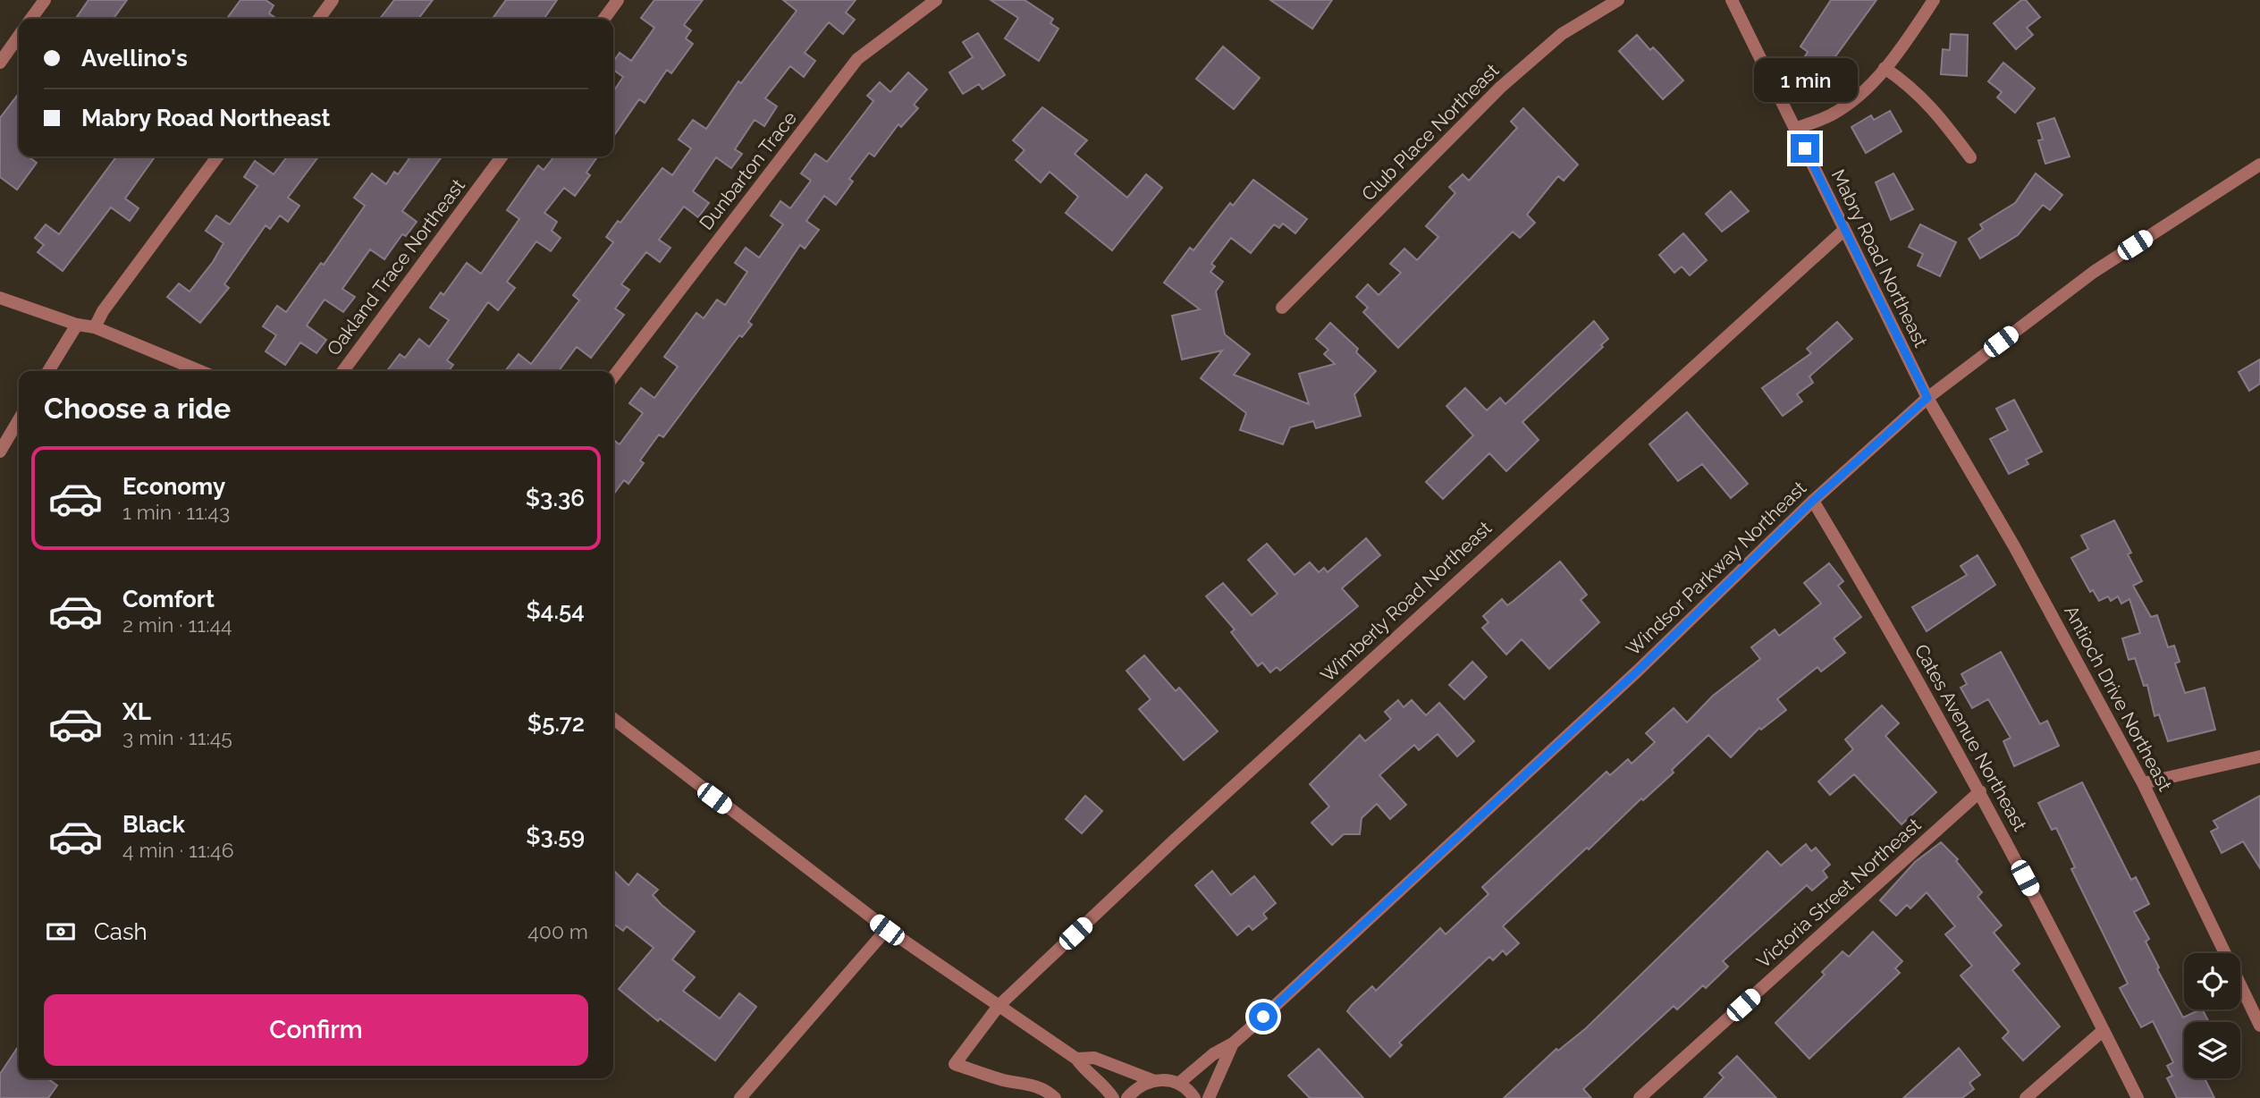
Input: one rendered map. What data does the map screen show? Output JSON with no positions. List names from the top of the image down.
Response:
{
  "streets": {
    "street": [
      "Club Place Northeast",
      "Dunbarton Trace",
      "Mabry Road Northeast",
      "Oakland Trace Northeast",
      "Windsor Parkway Northeast",
      "Wimberly Road Northeast",
      "Antioch Drive Northeast",
      "Cates Avenue Northeast",
      "Victoria Street Northeast"
    ]
  },
  "crossings": [
    ["Mabry Road Northeast", "Windsor Parkway Northeast"],
    ["Mabry Road Northeast", "Wimberly Road Northeast"],
    ["Mabry Road Northeast", "Antioch Drive Northeast"],
    ["Windsor Parkway Northeast", "Antioch Drive Northeast"],
    ["Windsor Parkway Northeast", "Cates Avenue Northeast"],
    ["Cates Avenue Northeast", "Victoria Street Northeast"]
  ],
  "page": {
    "banner": ["Avellino's", "Mabry Road Northeast"],
    "bubble": "1 min",
    "heading": "Choose a ride",
    "list": [
      {
        "name": "Economy",
        "note": "1 min · 11:43",
        "value": "$3.36"
      },
      {
        "name": "Comfort",
        "note": "2 min · 11:44",
        "value": "$4.54"
      },
      {
        "name": "XL",
        "note": "3 min · 11:45",
        "value": "$5.72"
      },
      {
        "name": "Black",
        "note": "4 min · 11:46",
        "value": "$3.59"
      }
    ],
    "pay": ["Cash", "400 m"],
    "buttons": "Confirm"
  }
}
